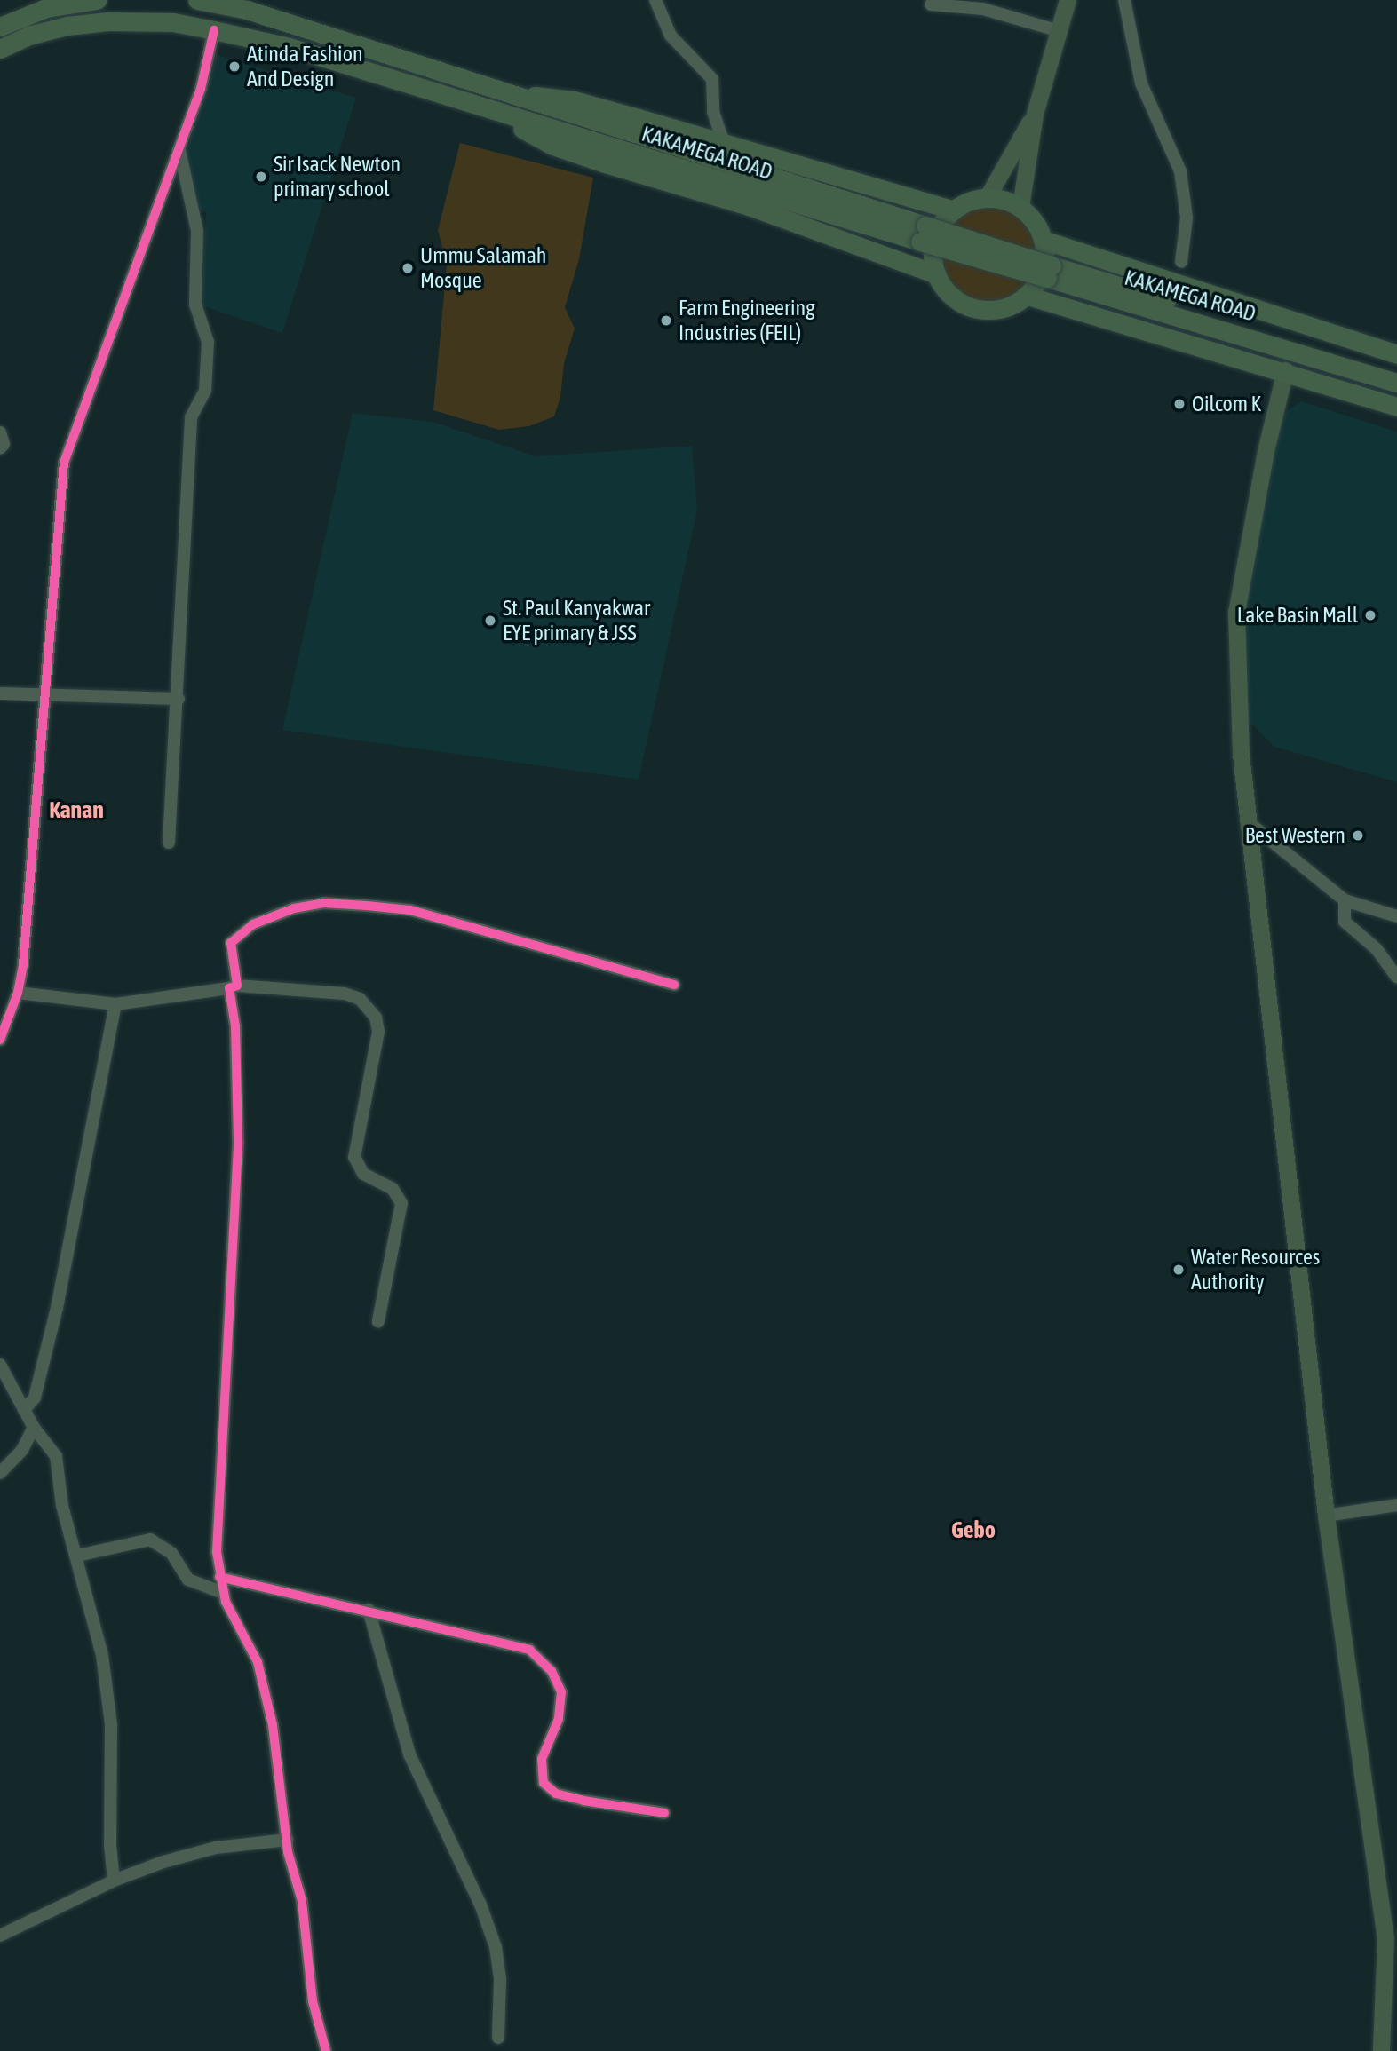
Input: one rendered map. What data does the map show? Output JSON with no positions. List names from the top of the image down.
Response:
{
  "streets": {
    "highway": ["KAKAMEGA ROAD"]
  },
  "districts": ["Kanan", "Gebo"],
  "places": [
    "Atinda Fashion And Design",
    "Sir Isack Newton primary school",
    "Ummu Salamah Mosque",
    "Farm Engineering Industries (FEIL)",
    "Oilcom K",
    "Lake Basin Mall",
    "St. Paul Kanyakwar EYE primary & JSS",
    "Best Western",
    "Water Resources Authority"
  ]
}
